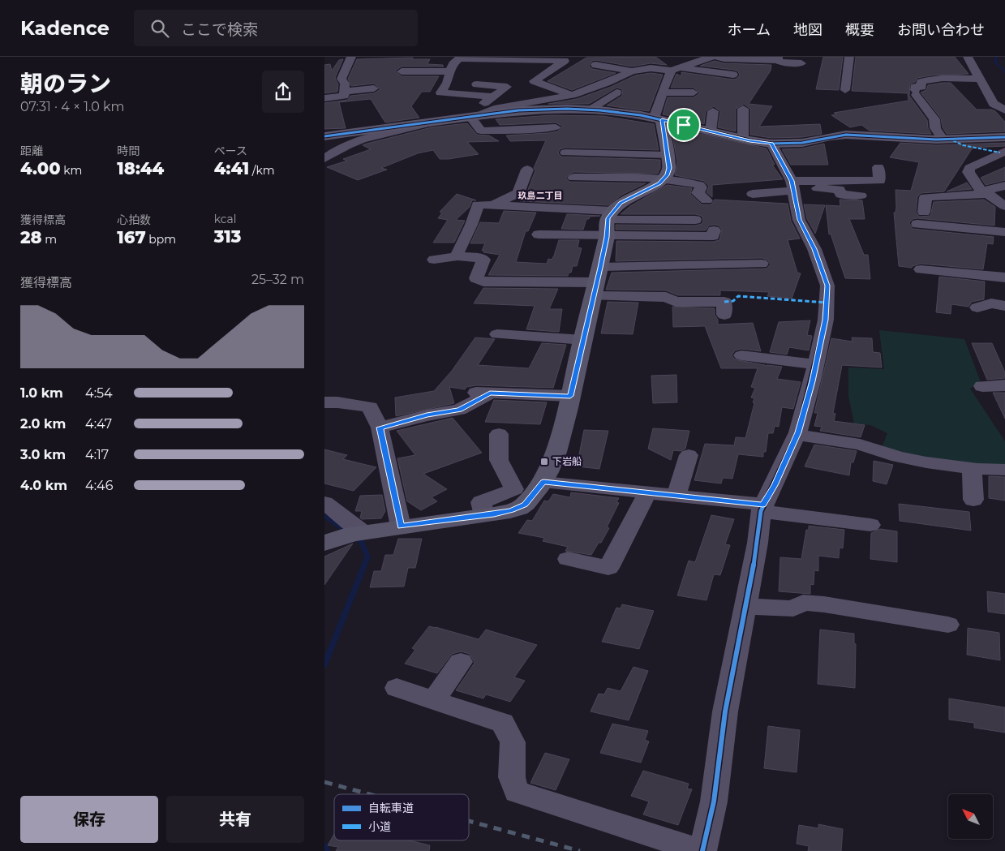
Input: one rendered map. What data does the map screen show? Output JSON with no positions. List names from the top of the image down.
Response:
{
  "districts": ["玖島二丁目"],
  "places": {
    "transit": ["下岩船"]
  },
  "legend": ["自転車道", "小道"],
  "north": "top left",
  "page": {
    "header": "Kadence",
    "search": "ここで検索",
    "nav": [
      "ホーム",
      "地図",
      "概要",
      "お問い合わせ"
    ],
    "heading": ["朝のラン", "07:31 · 4 × 1.0 km"],
    "stats": [
      ["距離", "4.00 km"],
      ["時間", "18:44"],
      ["ペース", "4:41 /km"],
      ["獲得標高", "28 m"],
      ["心拍数", "167 bpm"],
      ["kcal", "313"]
    ],
    "chart": ["獲得標高", "25–32 m"],
    "list": [
      {
        "name": "1.0 km",
        "note": "4:54"
      },
      {
        "name": "2.0 km",
        "note": "4:47"
      },
      {
        "name": "3.0 km",
        "note": "4:17"
      },
      {
        "name": "4.0 km",
        "note": "4:46"
      }
    ],
    "buttons": ["保存", "共有"]
  }
}
